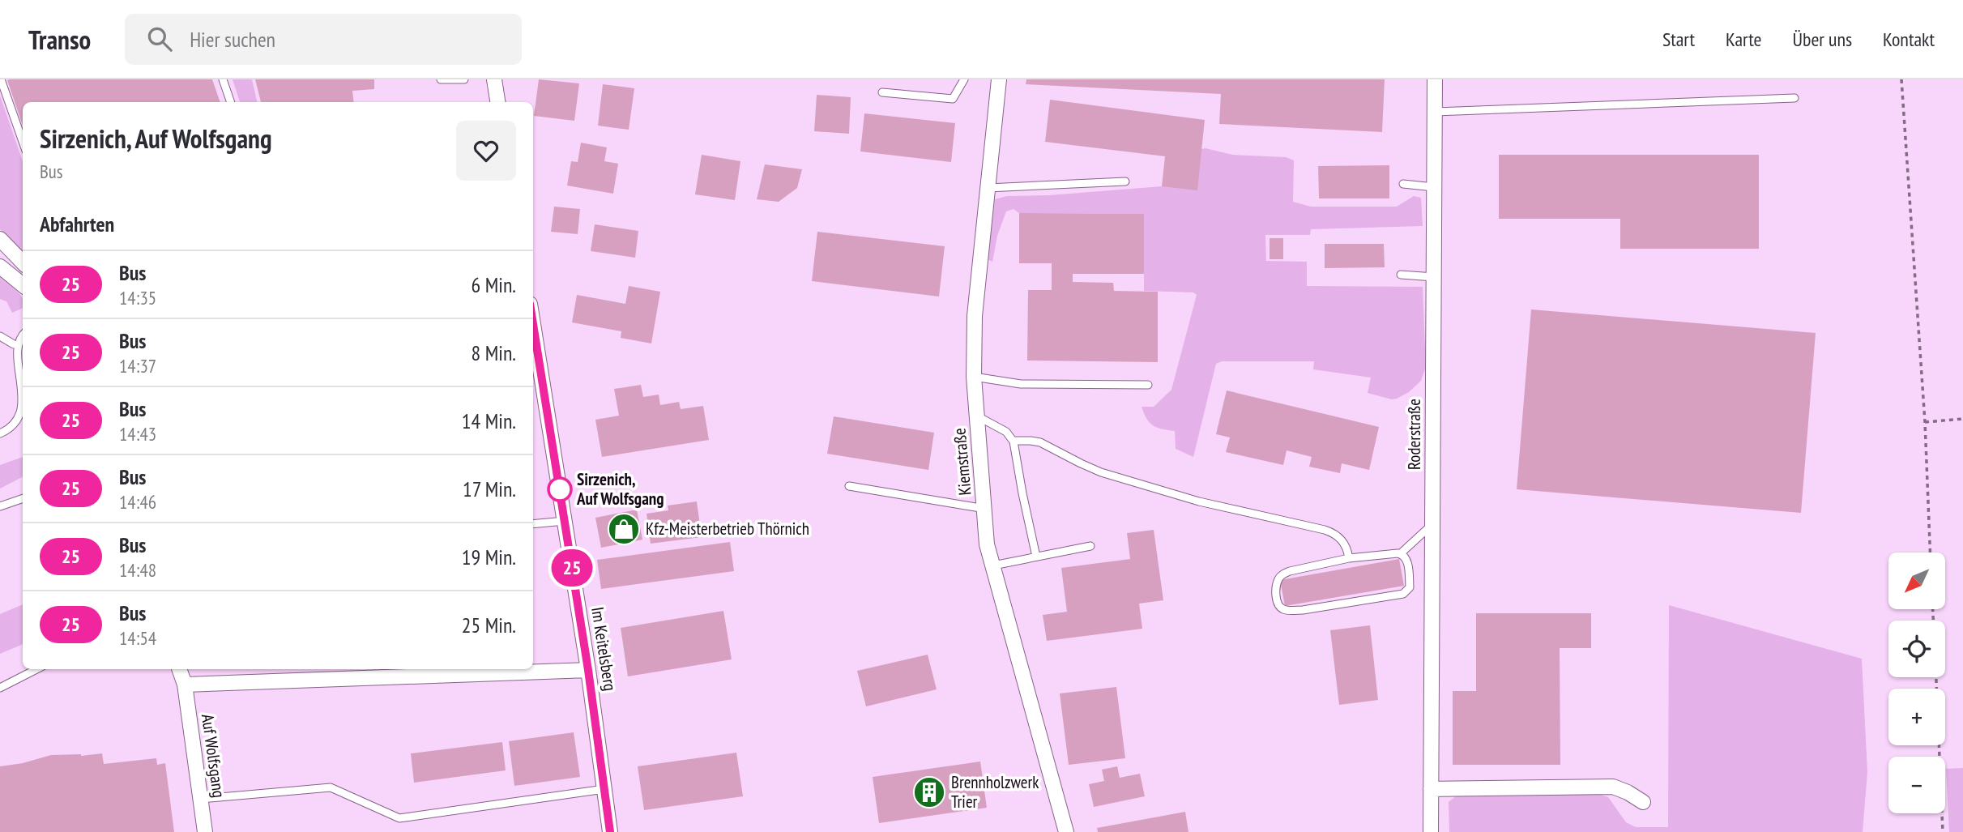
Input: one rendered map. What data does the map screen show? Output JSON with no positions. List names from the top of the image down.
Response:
{
  "streets": {
    "street": [
      "Roderstraße",
      "Kiemstraße",
      "Im Keitelsberg",
      "Auf Wolfsgang"
    ]
  },
  "places": {
    "other": ["Sirzenich, Auf Wolfsgang"],
    "shop": ["Kfz-Meisterbetrieb Thörnich"],
    "building": ["Brennholzwerk Trier"]
  },
  "lines": ["bus line 25"],
  "north": "bottom left",
  "page": {
    "header": "Transo",
    "search": "Hier suchen",
    "nav": [
      "Start",
      "Karte",
      "Über uns",
      "Kontakt"
    ],
    "on_map": "25",
    "heading": [
      ["Sirzenich, Auf Wolfsgang", "Bus"],
      "Abfahrten"
    ],
    "list": [
      {
        "mark": "25",
        "name": "Bus",
        "note": "14:35",
        "value": "6 Min."
      },
      {
        "mark": "25",
        "name": "Bus",
        "note": "14:37",
        "value": "8 Min."
      },
      {
        "mark": "25",
        "name": "Bus",
        "note": "14:43",
        "value": "14 Min."
      },
      {
        "mark": "25",
        "name": "Bus",
        "note": "14:46",
        "value": "17 Min."
      },
      {
        "mark": "25",
        "name": "Bus",
        "note": "14:48",
        "value": "19 Min."
      },
      {
        "mark": "25",
        "name": "Bus",
        "note": "14:54",
        "value": "25 Min."
      }
    ],
    "map_buttons": ["+", "−"]
  }
}
